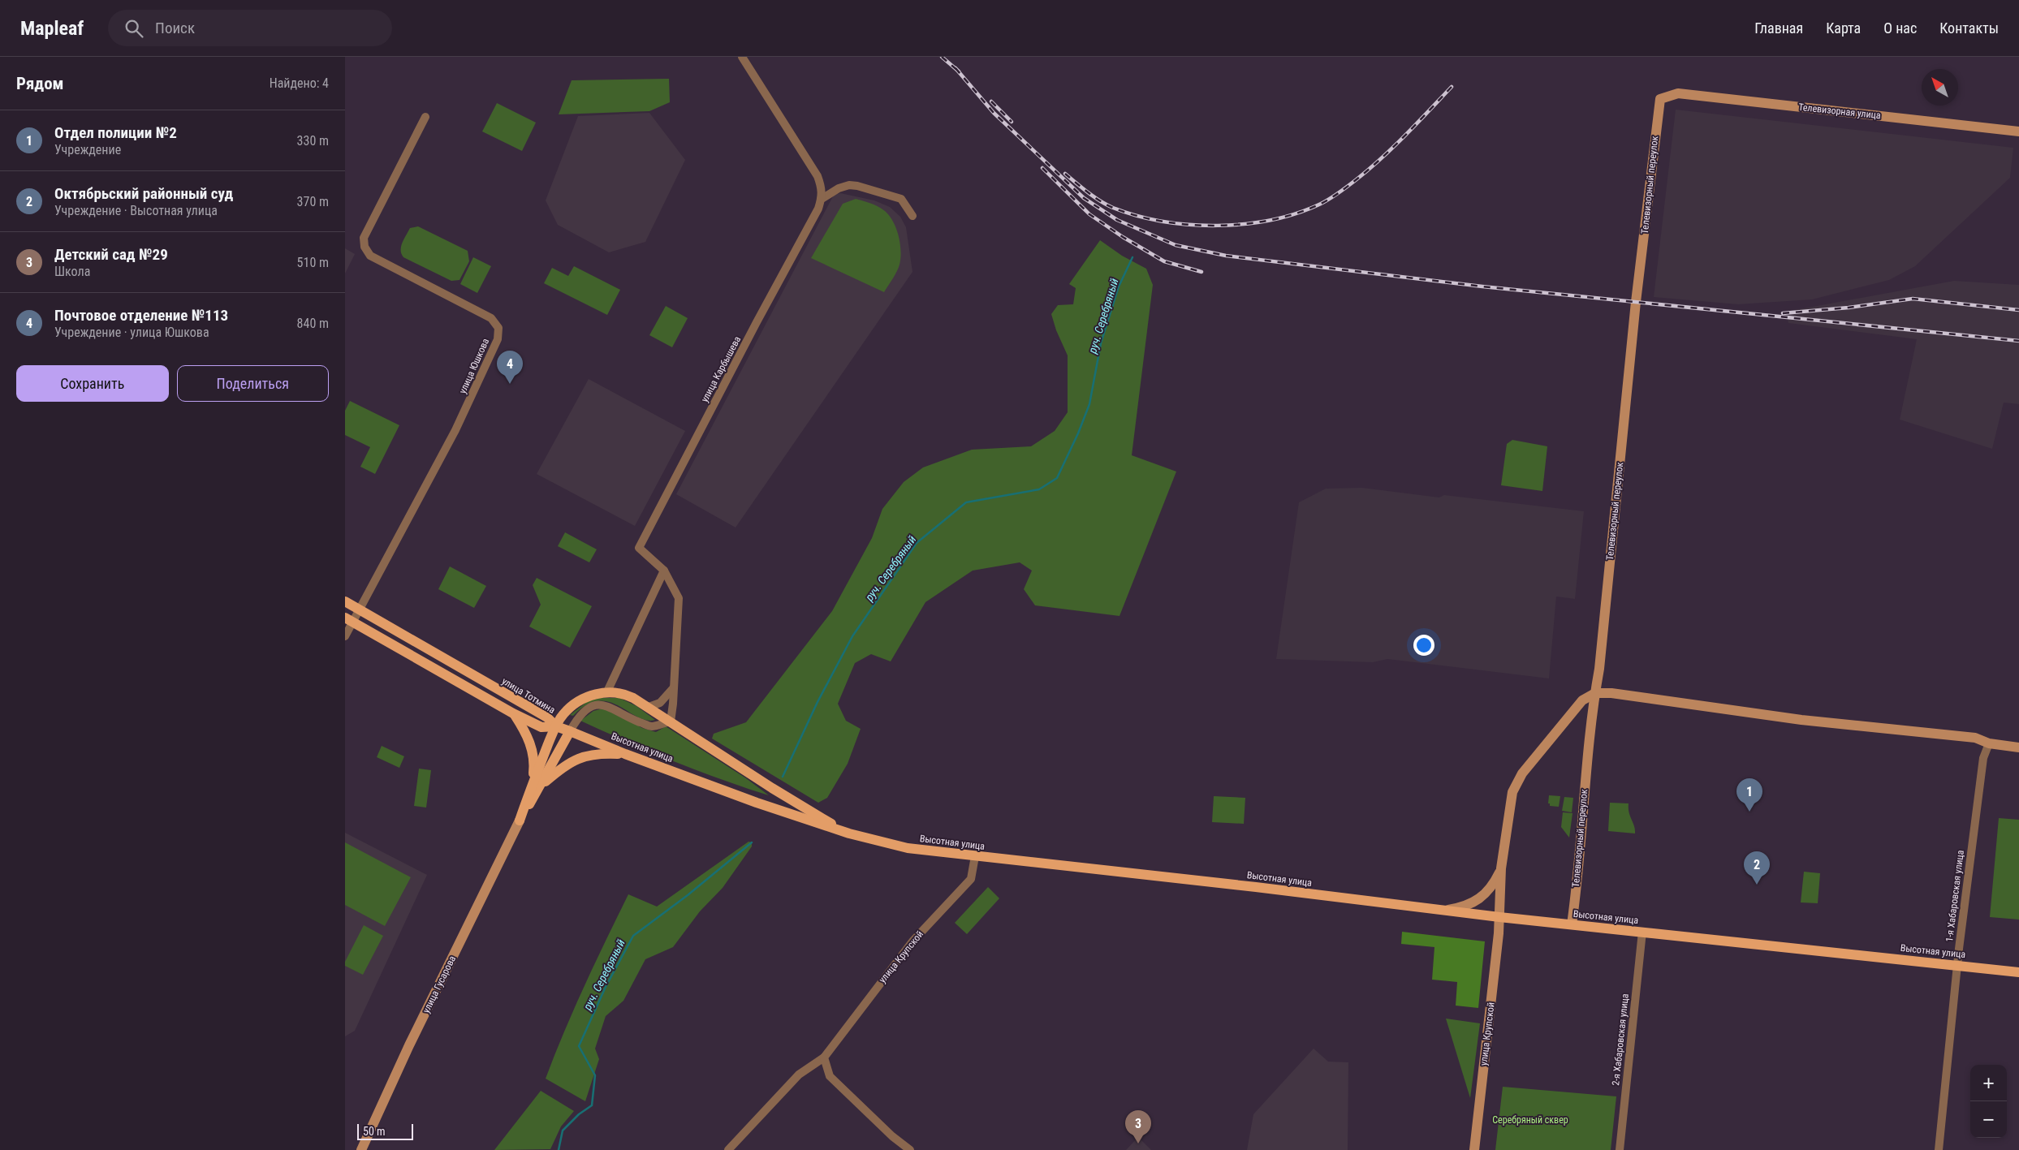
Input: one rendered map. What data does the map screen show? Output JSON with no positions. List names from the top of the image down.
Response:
{
  "streets": {
    "main road": ["улица Тотмина", "Высотная улица"],
    "street": [
      "Телевизорная улица",
      "Телевизорный переулок",
      "улица Юшкова",
      "улица Карбышева",
      "1-я Хабаровская улица",
      "улица Крупской",
      "улица Гусарова",
      "2-я Хабаровская улица"
    ]
  },
  "crossings": [
    ["Телевизорная улица", "Телевизорный переулок"],
    ["Телевизорный переулок", "Высотная улица"],
    ["улица Юшкова", "улица Тотмина"],
    ["улица Тотмина", "Высотная улица"],
    ["Высотная улица", "1-я Хабаровская улица"],
    ["Высотная улица", "улица Крупской"],
    ["Высотная улица", "2-я Хабаровская улица"]
  ],
  "water": ["руч. Серебряный"],
  "parks": ["Серебряный сквер"],
  "scale_bar": "50 m",
  "north": "top left",
  "page": {
    "header": "Mapleaf",
    "search": "Поиск",
    "nav": [
      "Главная",
      "Карта",
      "О нас",
      "Контакты"
    ],
    "heading": ["Рядом", "Найдено: 4"],
    "list": [
      {
        "mark": "1",
        "name": "Отдел полиции №2",
        "note": "Учреждение",
        "value": "330 m"
      },
      {
        "mark": "2",
        "name": "Октябрьский районный суд",
        "note": "Учреждение · Высотная улица",
        "value": "370 m"
      },
      {
        "mark": "3",
        "name": "Детский сад №29",
        "note": "Школа",
        "value": "510 m"
      },
      {
        "mark": "4",
        "name": "Почтовое отделение №113",
        "note": "Учреждение · улица Юшкова",
        "value": "840 m"
      }
    ],
    "pins": [
      "4",
      "1",
      "2",
      "3"
    ],
    "buttons": ["Сохранить", "Поделиться"],
    "map_buttons": ["+", "−"],
    "scale": "50 m"
  }
}
